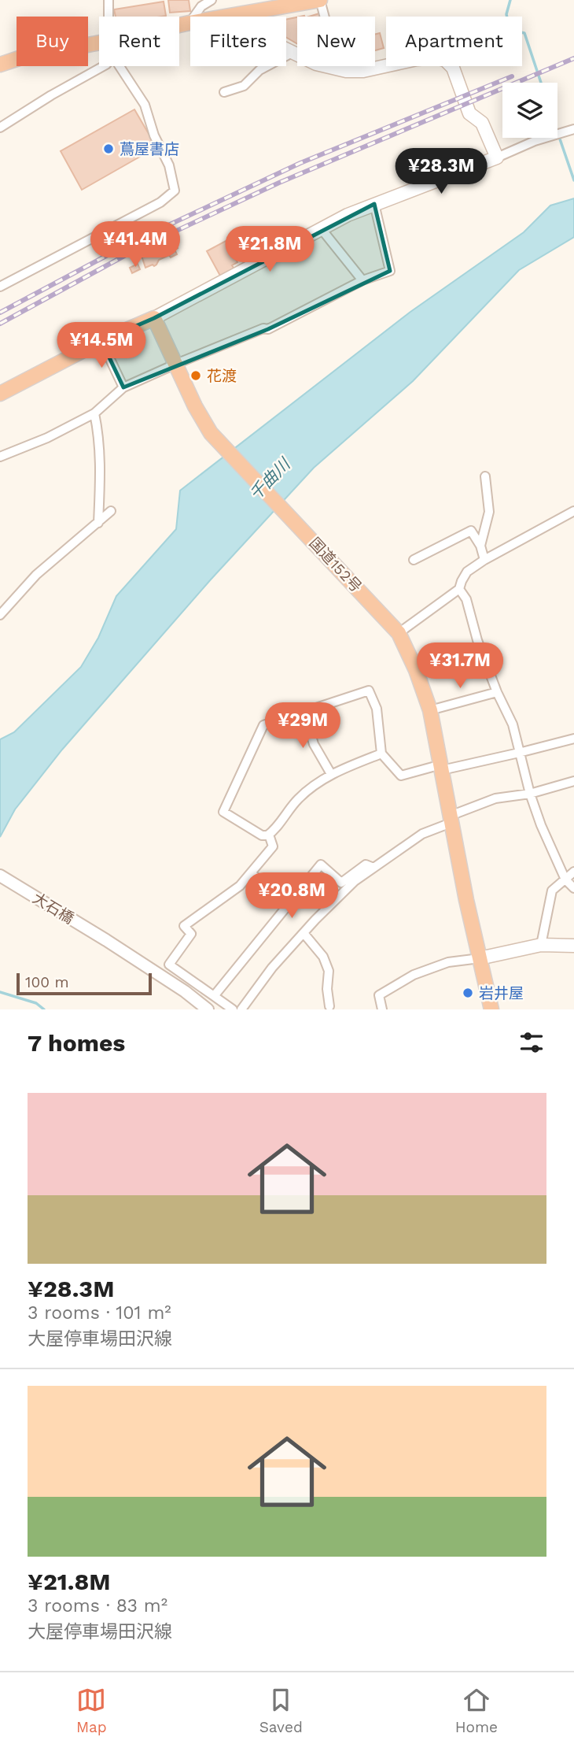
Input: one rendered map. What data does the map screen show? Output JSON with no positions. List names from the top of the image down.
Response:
{
  "streets": {
    "highway": ["国道152号"],
    "street": ["大石橋"]
  },
  "water": ["千曲川"],
  "places": ["蔦屋書店", "花渡", "岩井屋"],
  "scale_bar": "100 m",
  "page": {
    "chip": [
      "Buy",
      "Rent",
      "Filters",
      "New",
      "Apartment"
    ],
    "price": [
      "¥28.3M",
      "¥41.4M",
      "¥21.8M",
      "¥14.5M",
      "¥31.7M",
      "¥29M",
      "¥20.8M"
    ],
    "scale": "100 m",
    "heading": "7 homes",
    "list": [
      {
        "name": "¥28.3M",
        "note": "3 rooms · 101 m² · 大屋停車場田沢線"
      },
      {
        "name": "¥21.8M",
        "note": "3 rooms · 83 m² · 大屋停車場田沢線"
      }
    ],
    "tabs": ["Map", "Saved", "Home"]
  }
}
